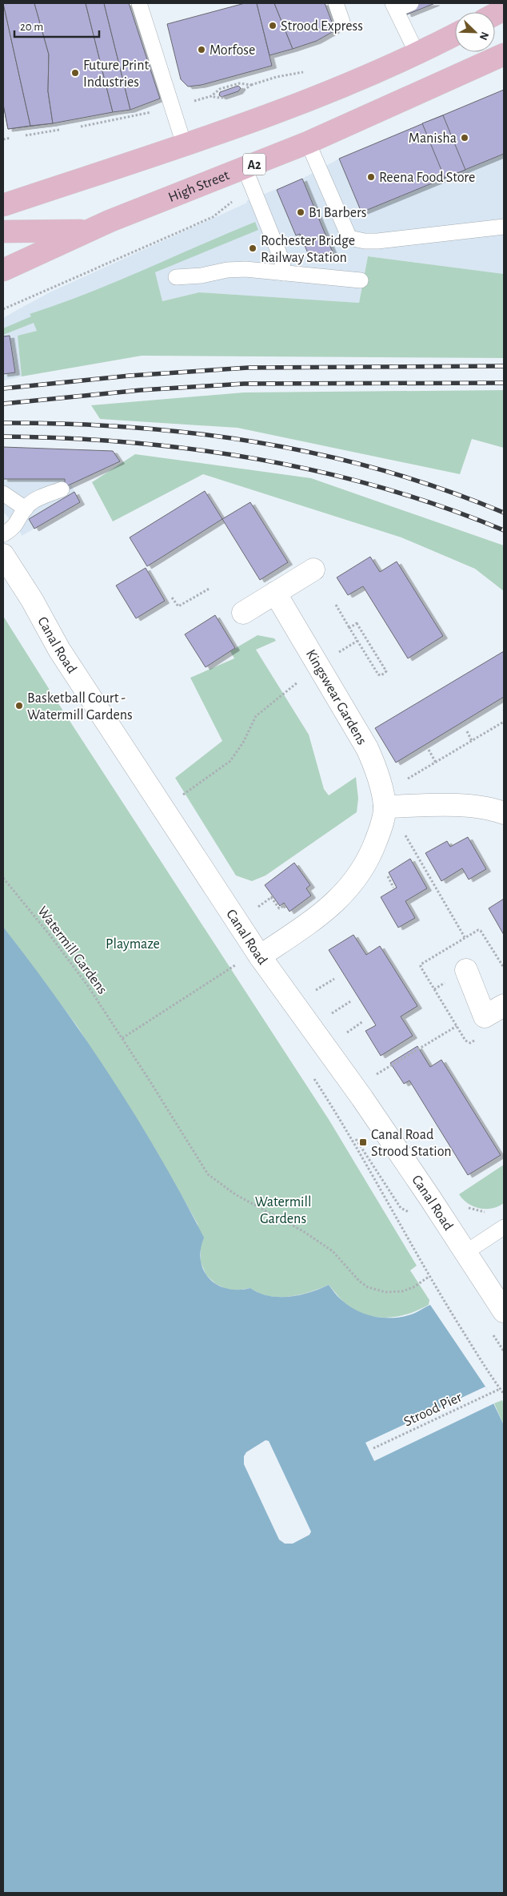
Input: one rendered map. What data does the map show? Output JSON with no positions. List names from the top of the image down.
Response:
{
  "streets": {
    "main road": ["A2", "High Street"],
    "street": ["Canal Road", "Kingswear Gardens"],
    "path": ["Watermill Gardens", "Strood Pier"]
  },
  "crossings": [
    ["A2", "High Street"],
    ["Canal Road", "Kingswear Gardens"]
  ],
  "parks": ["Playmaze", "Watermill Gardens"],
  "places": {
    "other": [
      "Strood Express",
      "Morfose",
      "Future Print Industries",
      "Manisha",
      "Reena Food Store",
      "B1 Barbers",
      "Rochester Bridge Railway Station",
      "Basketball Court - Watermill Gardens"
    ],
    "transit": ["Canal Road Strood Station"]
  },
  "scale_bar": "20 m",
  "north": "bottom right"
}
